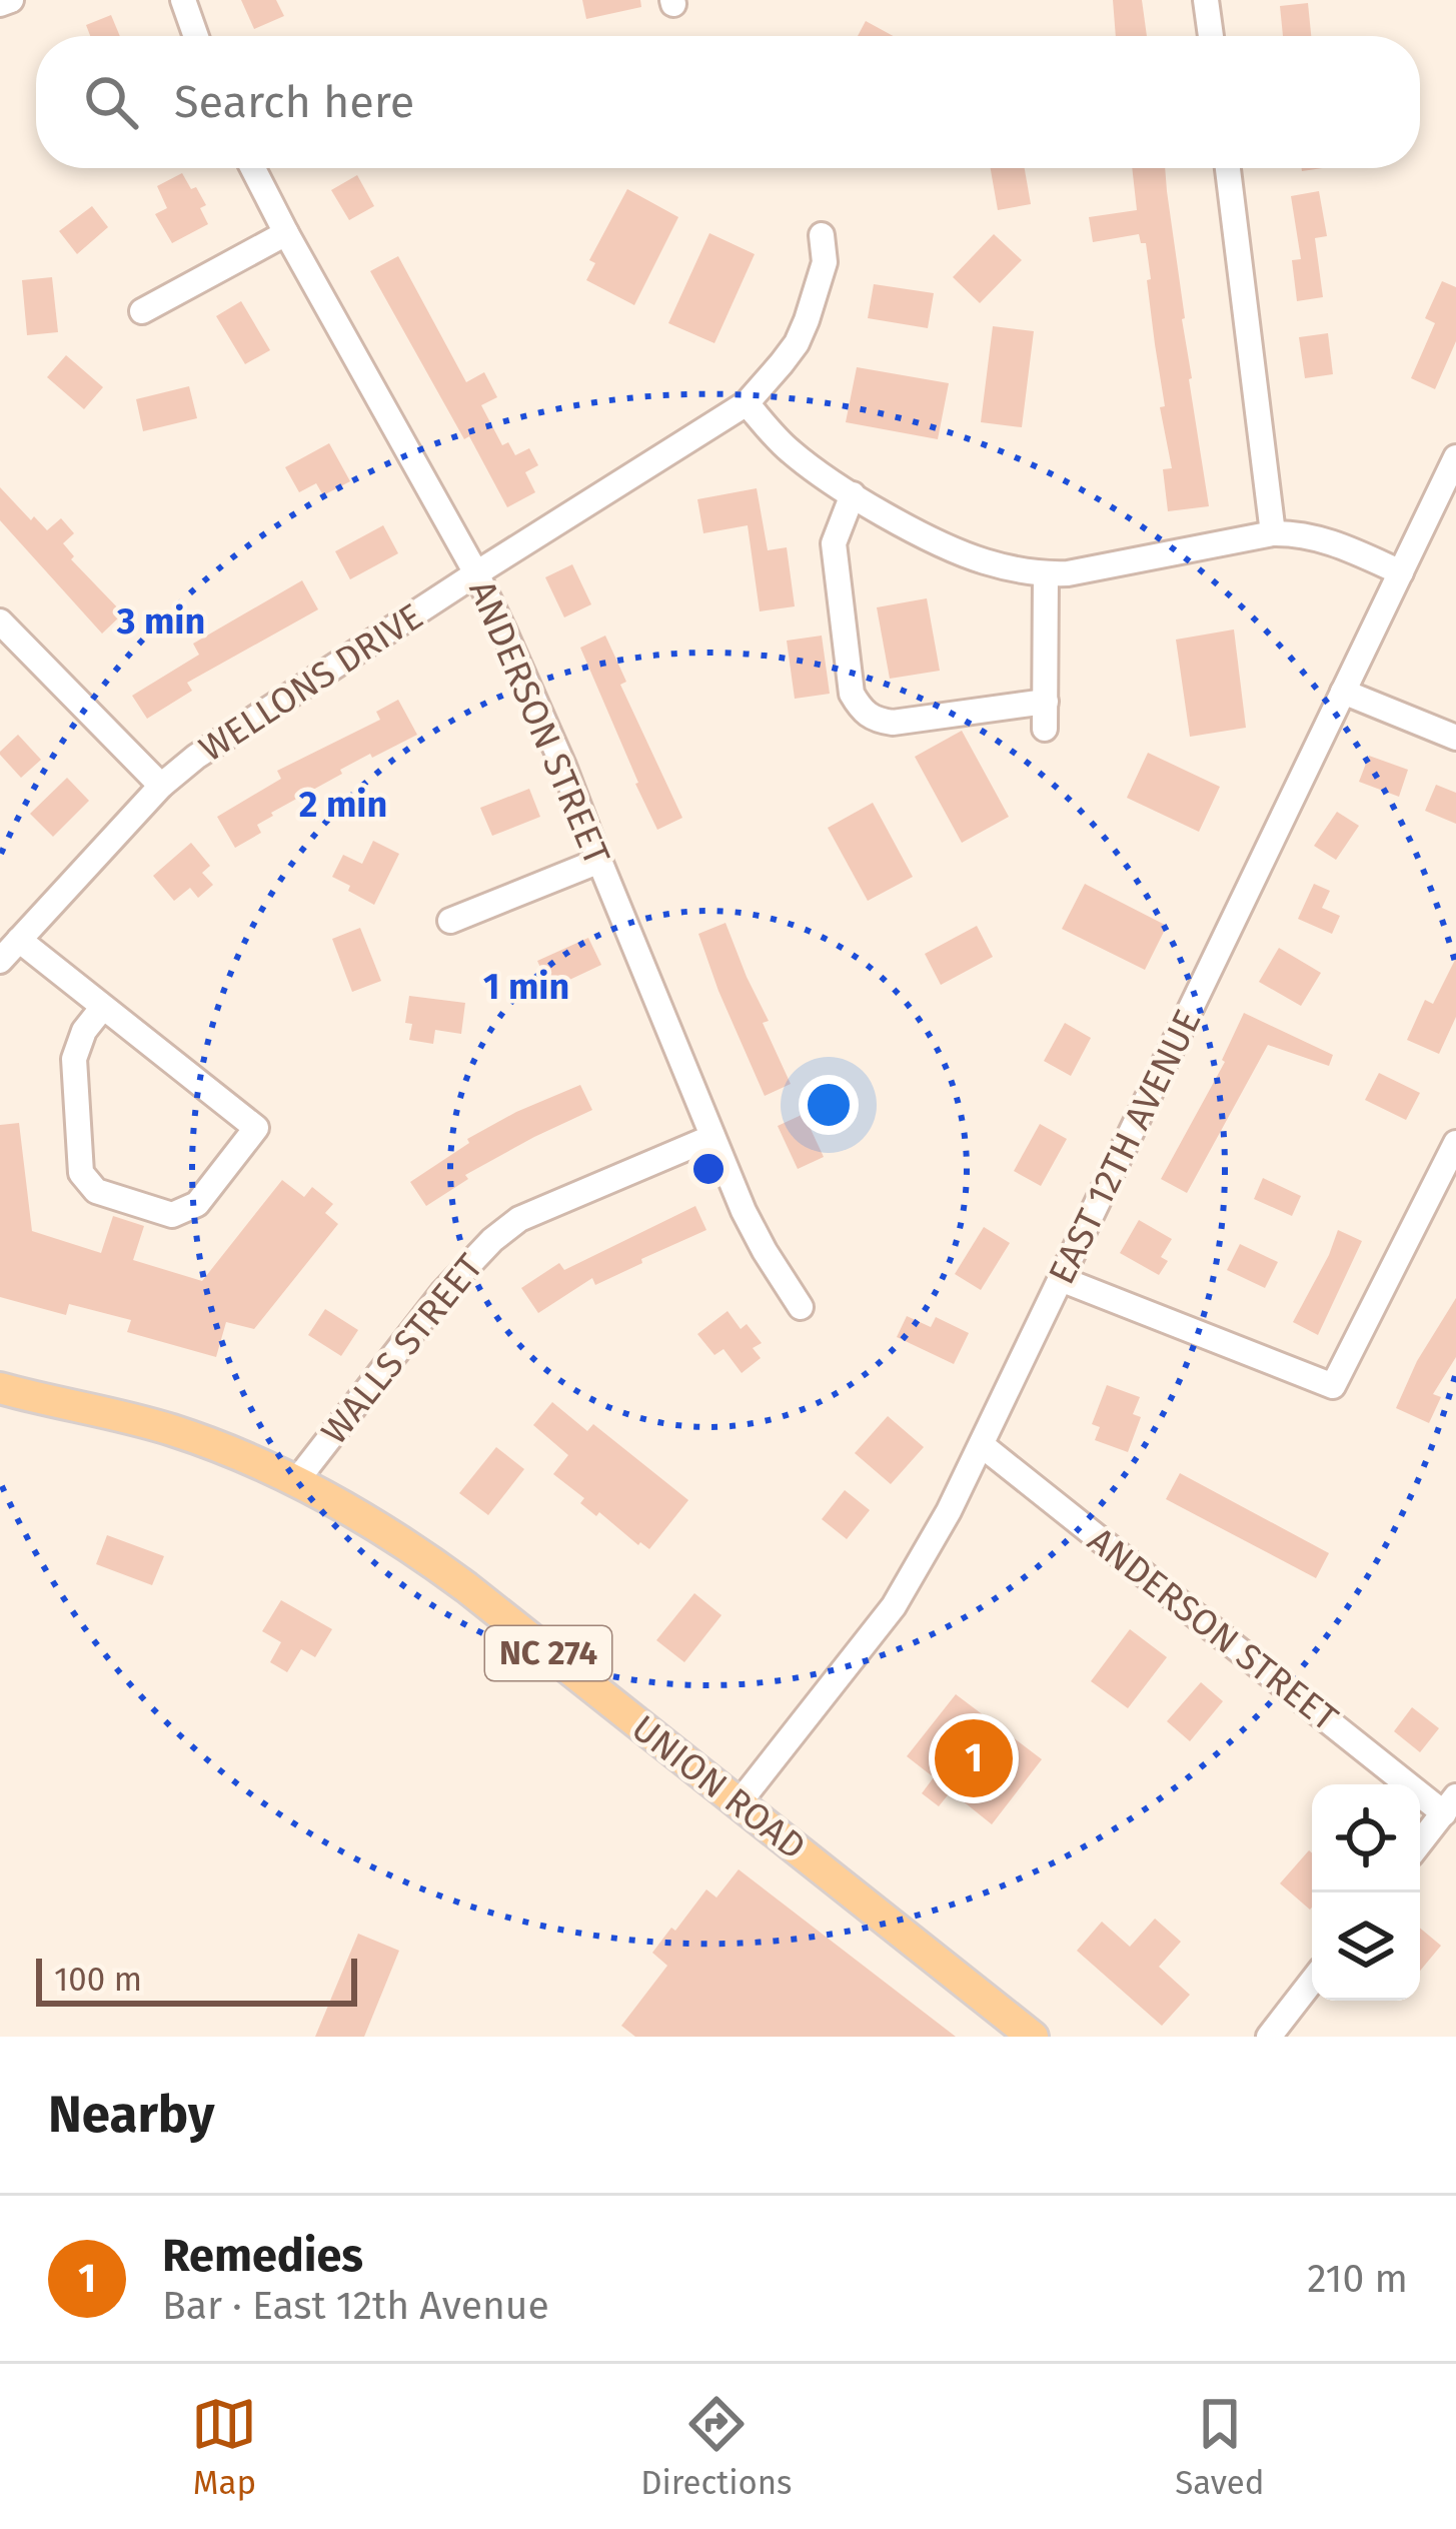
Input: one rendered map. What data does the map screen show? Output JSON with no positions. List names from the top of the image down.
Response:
{
  "streets": {
    "main road": ["NC 274", "UNION ROAD"],
    "street": [
      "WELLONS DRIVE",
      "ANDERSON STREET",
      "EAST 12TH AVENUE",
      "WALLS STREET"
    ]
  },
  "crossings": [
    ["WELLONS DRIVE", "ANDERSON STREET"],
    ["ANDERSON STREET", "EAST 12TH AVENUE"],
    ["ANDERSON STREET", "WALLS STREET"],
    ["EAST 12TH AVENUE", "UNION ROAD"],
    ["WALLS STREET", "UNION ROAD"]
  ],
  "scale_bar": "100 m",
  "page": {
    "search": "Search here",
    "pins": "1",
    "scale": "100 m",
    "heading": "Nearby",
    "list": [
      {
        "mark": "1",
        "name": "Remedies",
        "note": "Bar · East 12th Avenue",
        "value": "210 m"
      }
    ],
    "nav": ["Map", "Directions", "Saved"]
  },
  "rings": ["3 min", "2 min", "1 min"]
}
